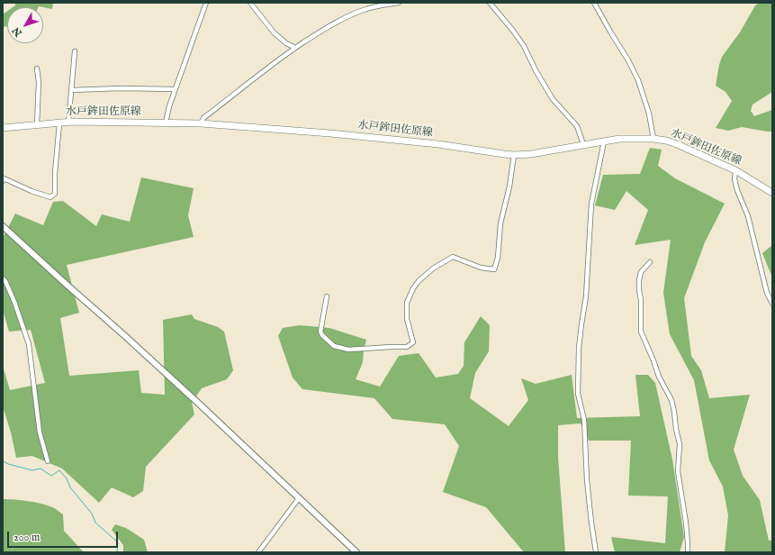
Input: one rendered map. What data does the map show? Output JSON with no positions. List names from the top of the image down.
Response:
{
  "streets": {
    "main road": ["水戸鉾田佐原線"]
  },
  "scale_bar": "200 m",
  "north": "bottom left"
}
